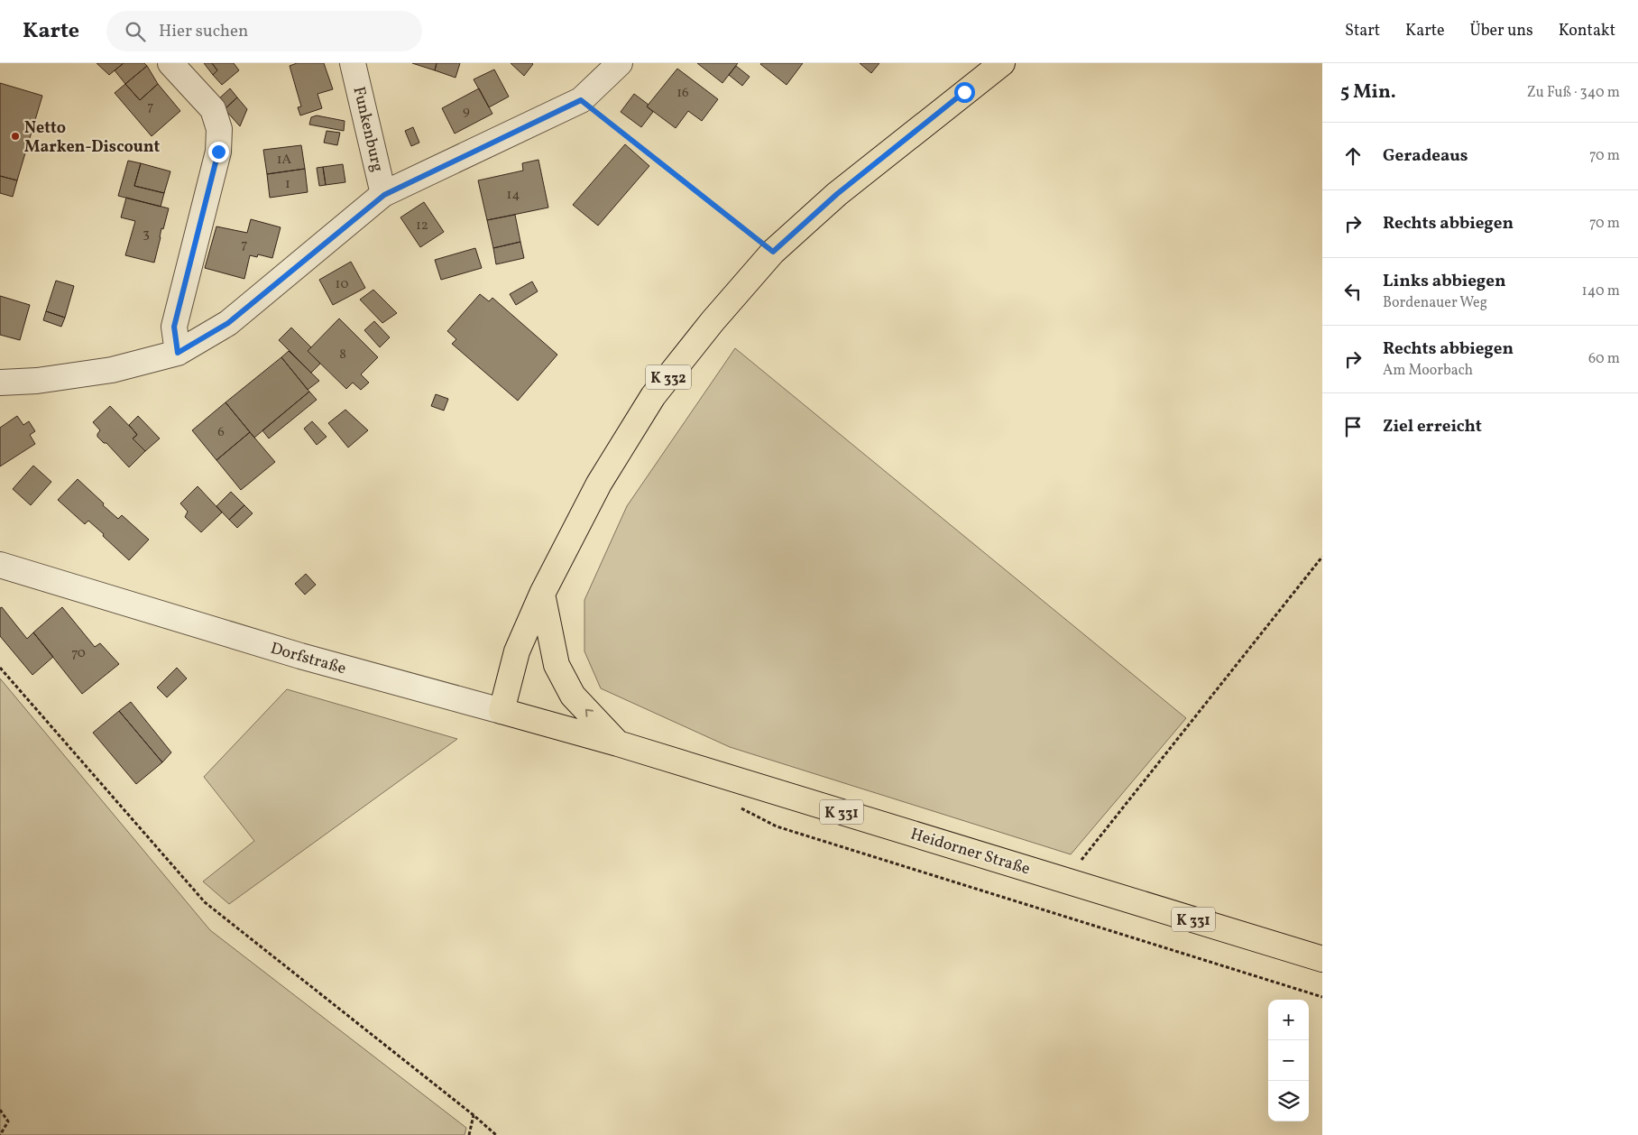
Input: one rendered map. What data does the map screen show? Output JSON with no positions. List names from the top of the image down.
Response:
{
  "streets": {
    "main road": [
      "K 332",
      "Dorfstraße",
      "K 331",
      "Heidorner Straße"
    ],
    "street": ["Funkenburg"]
  },
  "crossings": [
    ["K 332", "Dorfstraße"],
    ["Dorfstraße", "Heidorner Straße"]
  ],
  "places": ["Netto Marken-Discount"],
  "house_numbers": [
    "16",
    "7",
    "9",
    "1A",
    "1",
    "14",
    "12",
    "3",
    "7",
    "10",
    "8",
    "6",
    "70"
  ],
  "page": {
    "header": "Karte",
    "search": "Hier suchen",
    "nav": [
      "Start",
      "Karte",
      "Über uns",
      "Kontakt"
    ],
    "heading": ["5 Min.", "Zu Fuß · 340 m"],
    "list": [
      ["Geradeaus", "70 m"],
      ["Rechts abbiegen", "70 m"],
      ["Links abbiegen", "Bordenauer Weg", "140 m"],
      ["Rechts abbiegen", "Am Moorbach", "60 m"],
      "Ziel erreicht"
    ],
    "map_buttons": ["+", "−"]
  }
}
